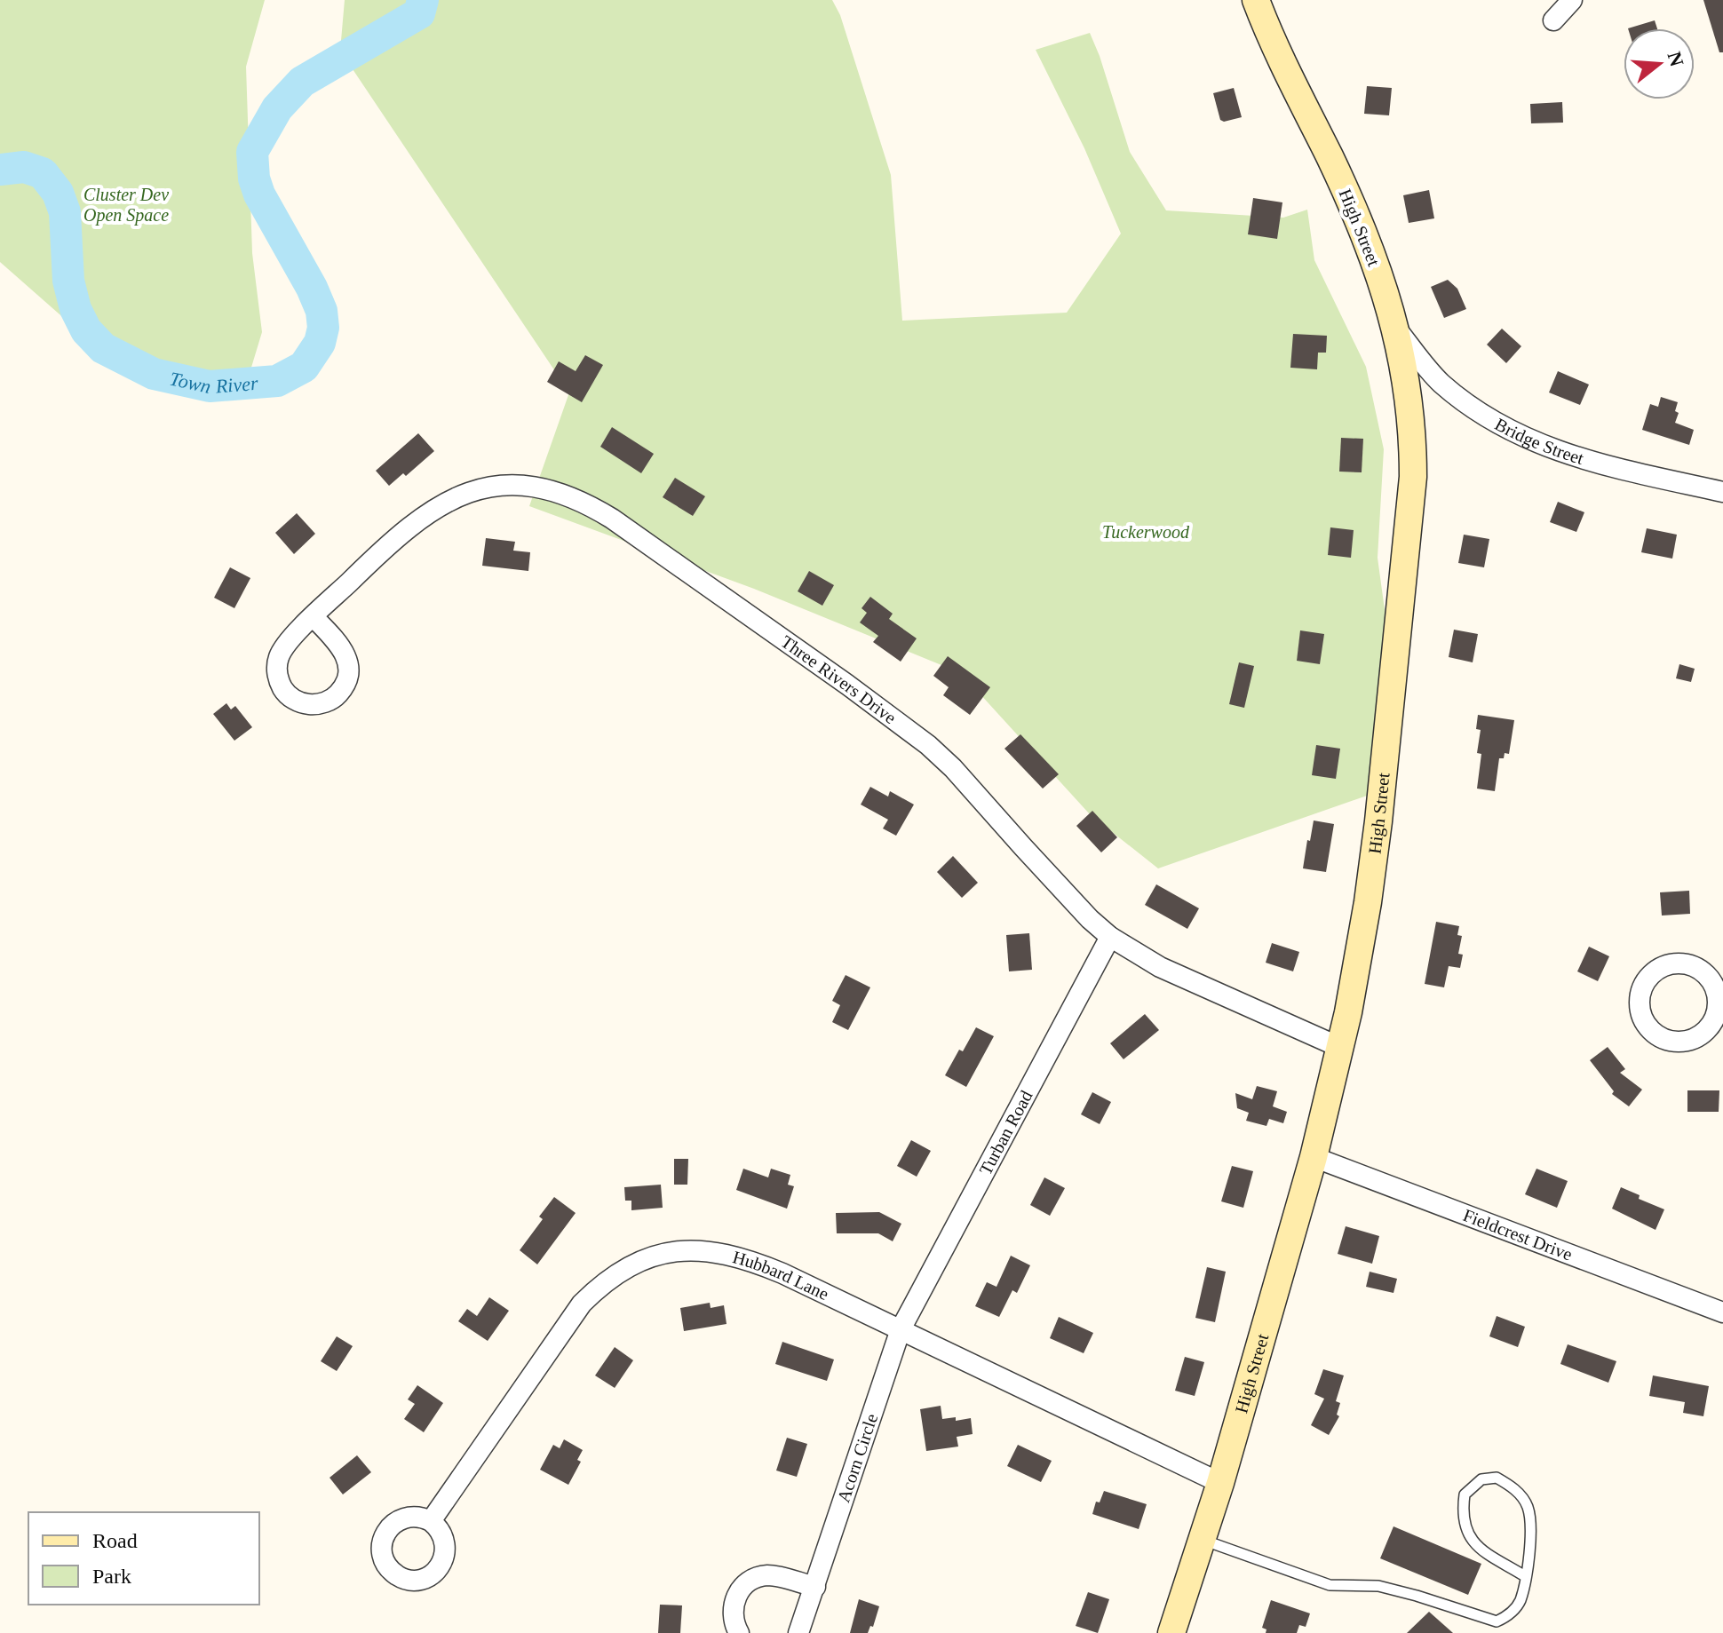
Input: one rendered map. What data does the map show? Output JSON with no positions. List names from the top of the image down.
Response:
{
  "streets": {
    "street": [
      "High Street",
      "Bridge Street",
      "Three Rivers Drive",
      "Turban Road",
      "Fieldcrest Drive",
      "Hubbard Lane",
      "Acorn Circle"
    ]
  },
  "crossings": [
    ["High Street", "Bridge Street"],
    ["High Street", "Three Rivers Drive"],
    ["High Street", "Fieldcrest Drive"],
    ["High Street", "Hubbard Lane"],
    ["Three Rivers Drive", "Turban Road"],
    ["Turban Road", "Hubbard Lane"],
    ["Turban Road", "Acorn Circle"],
    ["Hubbard Lane", "Acorn Circle"]
  ],
  "water": ["Town River"],
  "parks": ["Cluster Dev Open Space", "Tuckerwood"],
  "legend": ["Road", "Park"],
  "north": "right"
}
